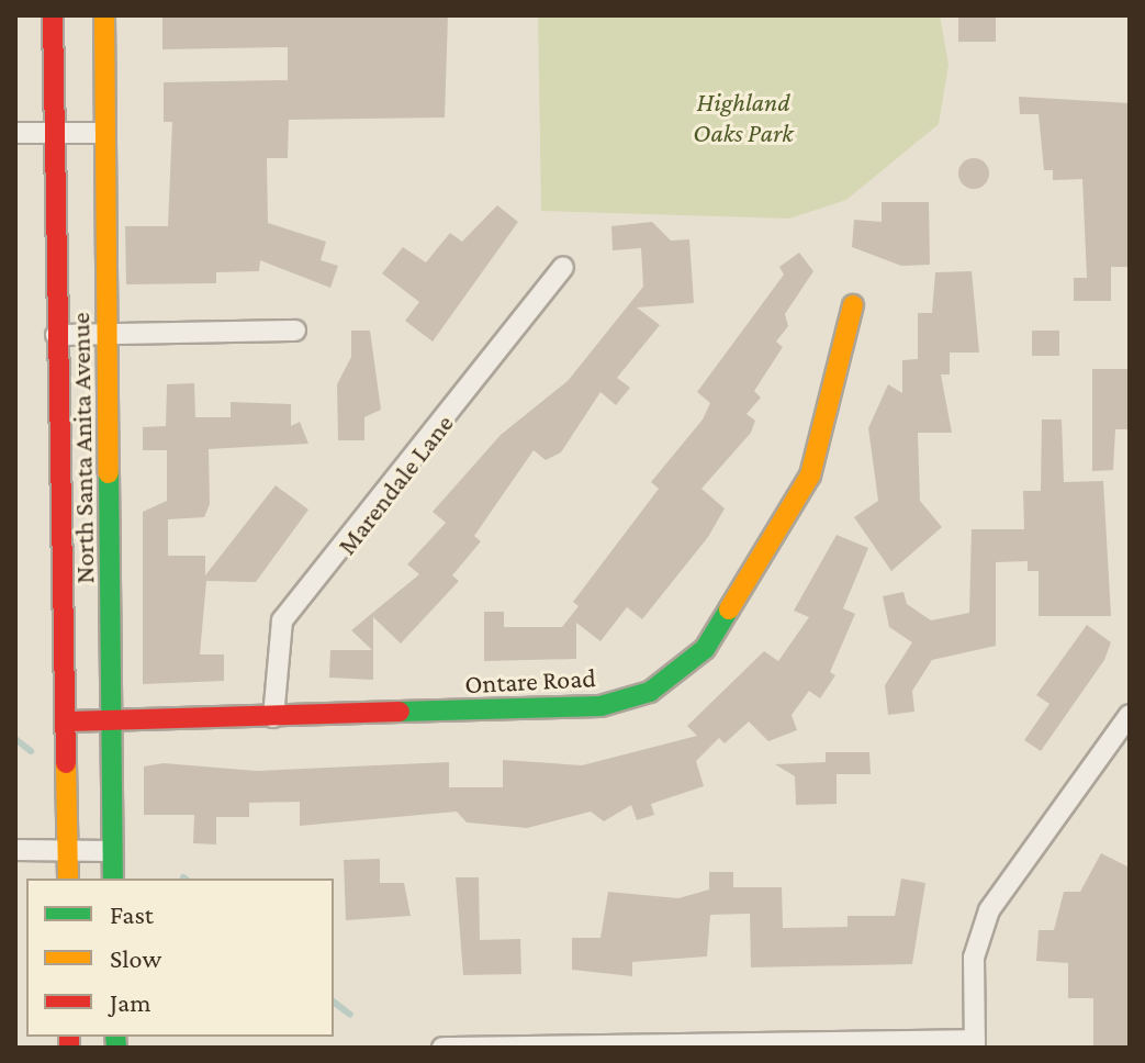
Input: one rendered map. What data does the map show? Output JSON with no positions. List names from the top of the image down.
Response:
{
  "streets": {
    "street": ["North Santa Anita Avenue", "Marendale Lane", "Ontare Road"]
  },
  "crossings": [
    ["North Santa Anita Avenue", "Ontare Road"],
    ["Marendale Lane", "Ontare Road"]
  ],
  "parks": ["Highland Oaks Park"],
  "legend": ["Fast", "Slow", "Jam"]
}
